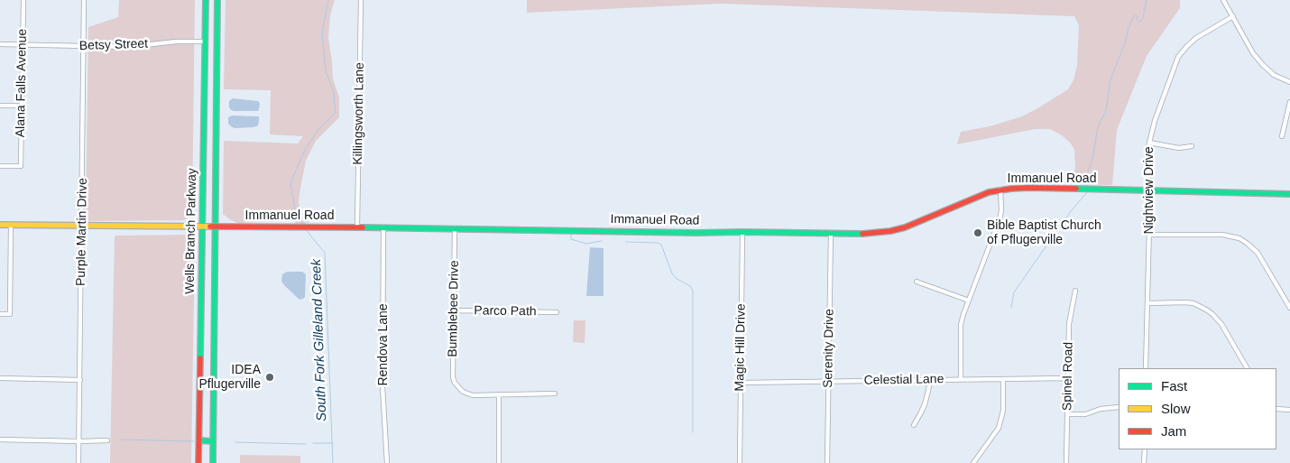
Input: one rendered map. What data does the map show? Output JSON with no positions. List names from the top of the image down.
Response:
{
  "streets": {
    "street": [
      "Betsy Street",
      "Alana Falls Avenue",
      "Killingsworth Lane",
      "Immanuel Road",
      "Nightview Drive",
      "Wells Branch Parkway",
      "Purple Martin Drive",
      "Bumblebee Drive",
      "Parco Path",
      "Rendova Lane",
      "Magic Hill Drive",
      "Serenity Drive",
      "Spinel Road",
      "Celestial Lane"
    ]
  },
  "crossings": [
    ["Betsy Street", "Alana Falls Avenue"],
    ["Betsy Street", "Wells Branch Parkway"],
    ["Betsy Street", "Purple Martin Drive"],
    ["Killingsworth Lane", "Immanuel Road"],
    ["Immanuel Road", "Nightview Drive"],
    ["Immanuel Road", "Wells Branch Parkway"],
    ["Immanuel Road", "Purple Martin Drive"],
    ["Immanuel Road", "Bumblebee Drive"],
    ["Immanuel Road", "Rendova Lane"],
    ["Immanuel Road", "Magic Hill Drive"],
    ["Immanuel Road", "Serenity Drive"],
    ["Bumblebee Drive", "Parco Path"],
    ["Magic Hill Drive", "Celestial Lane"],
    ["Serenity Drive", "Celestial Lane"],
    ["Spinel Road", "Celestial Lane"]
  ],
  "water": ["South Fork Gilleland Creek"],
  "places": ["Bible Baptist Church of Pflugerville", "IDEA Pflugerville"],
  "legend": ["Fast", "Slow", "Jam"]
}
